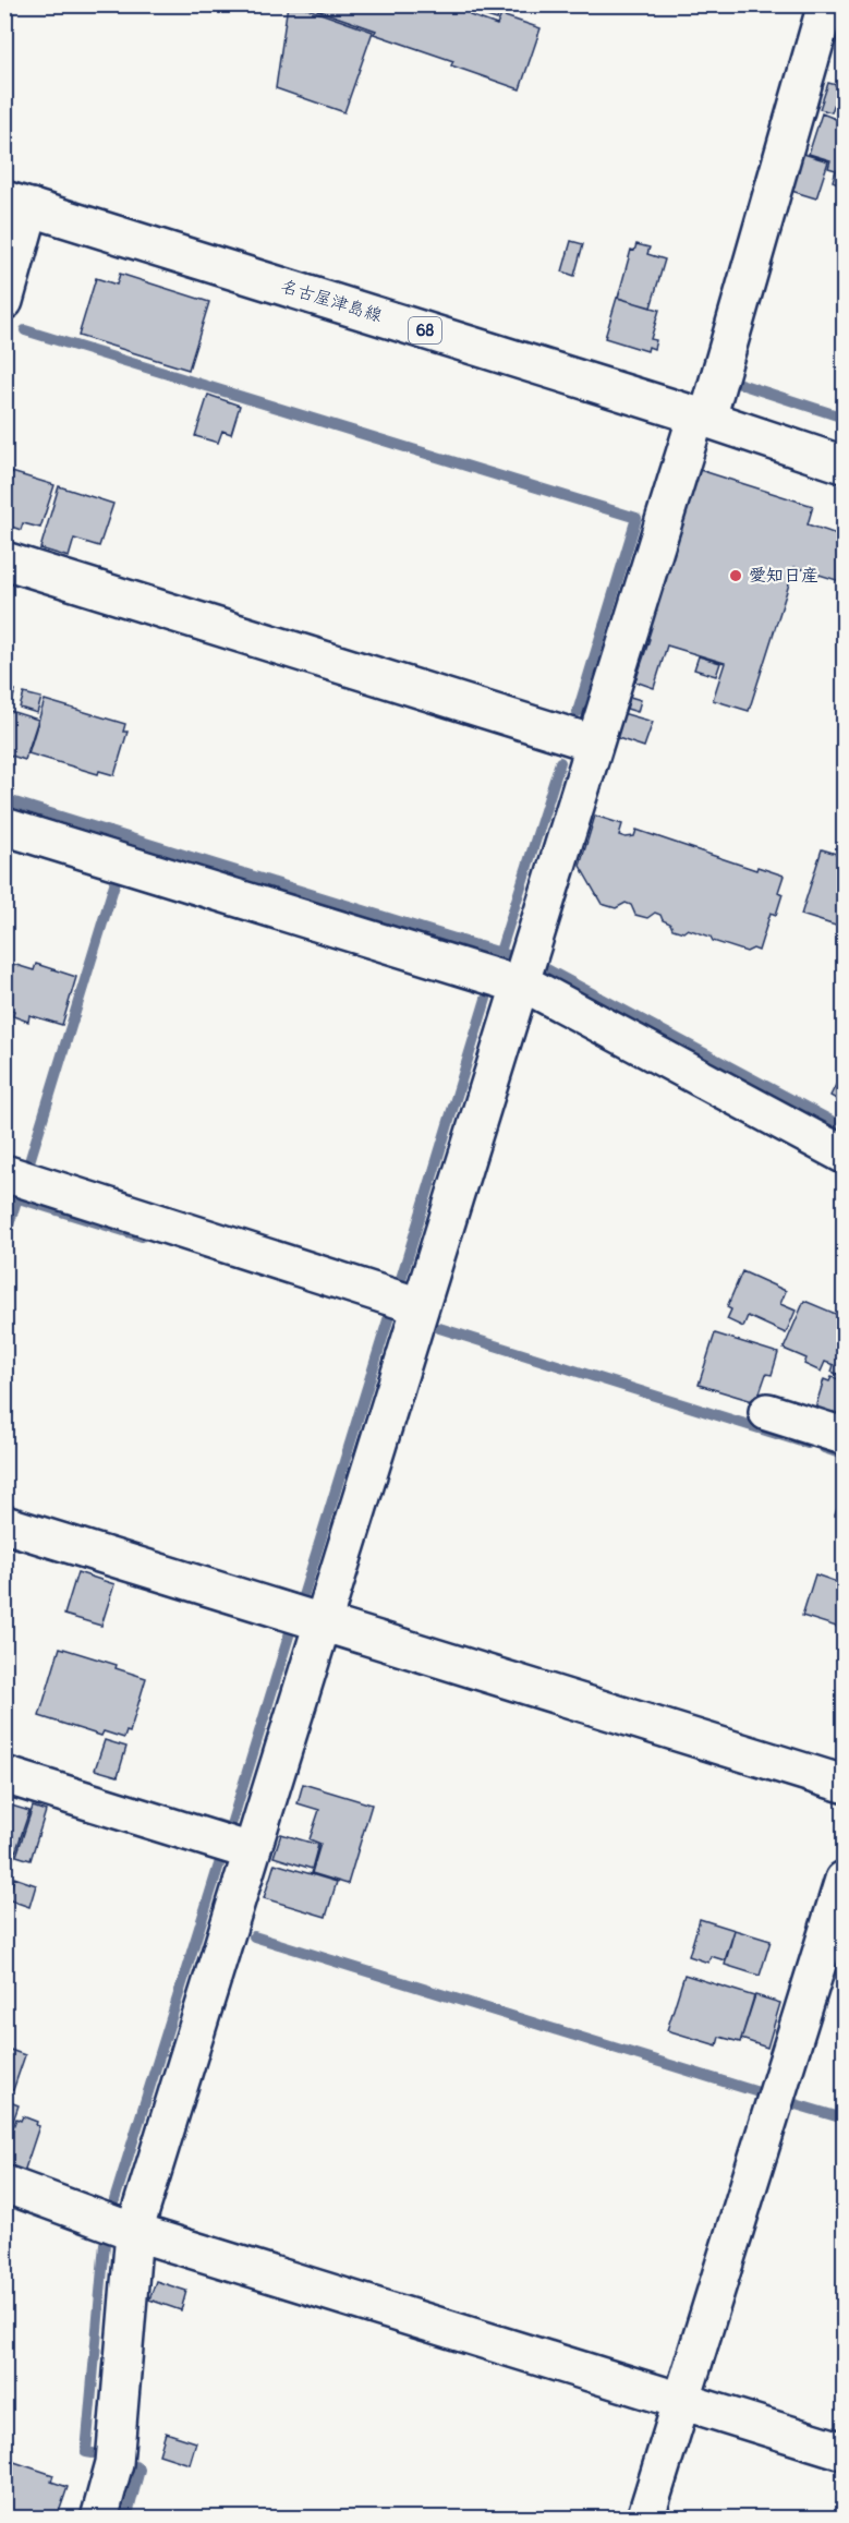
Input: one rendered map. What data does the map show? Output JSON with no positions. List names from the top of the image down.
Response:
{
  "streets": {
    "street": ["名古屋津島線", "68"]
  },
  "places": ["愛知日産"]
}
